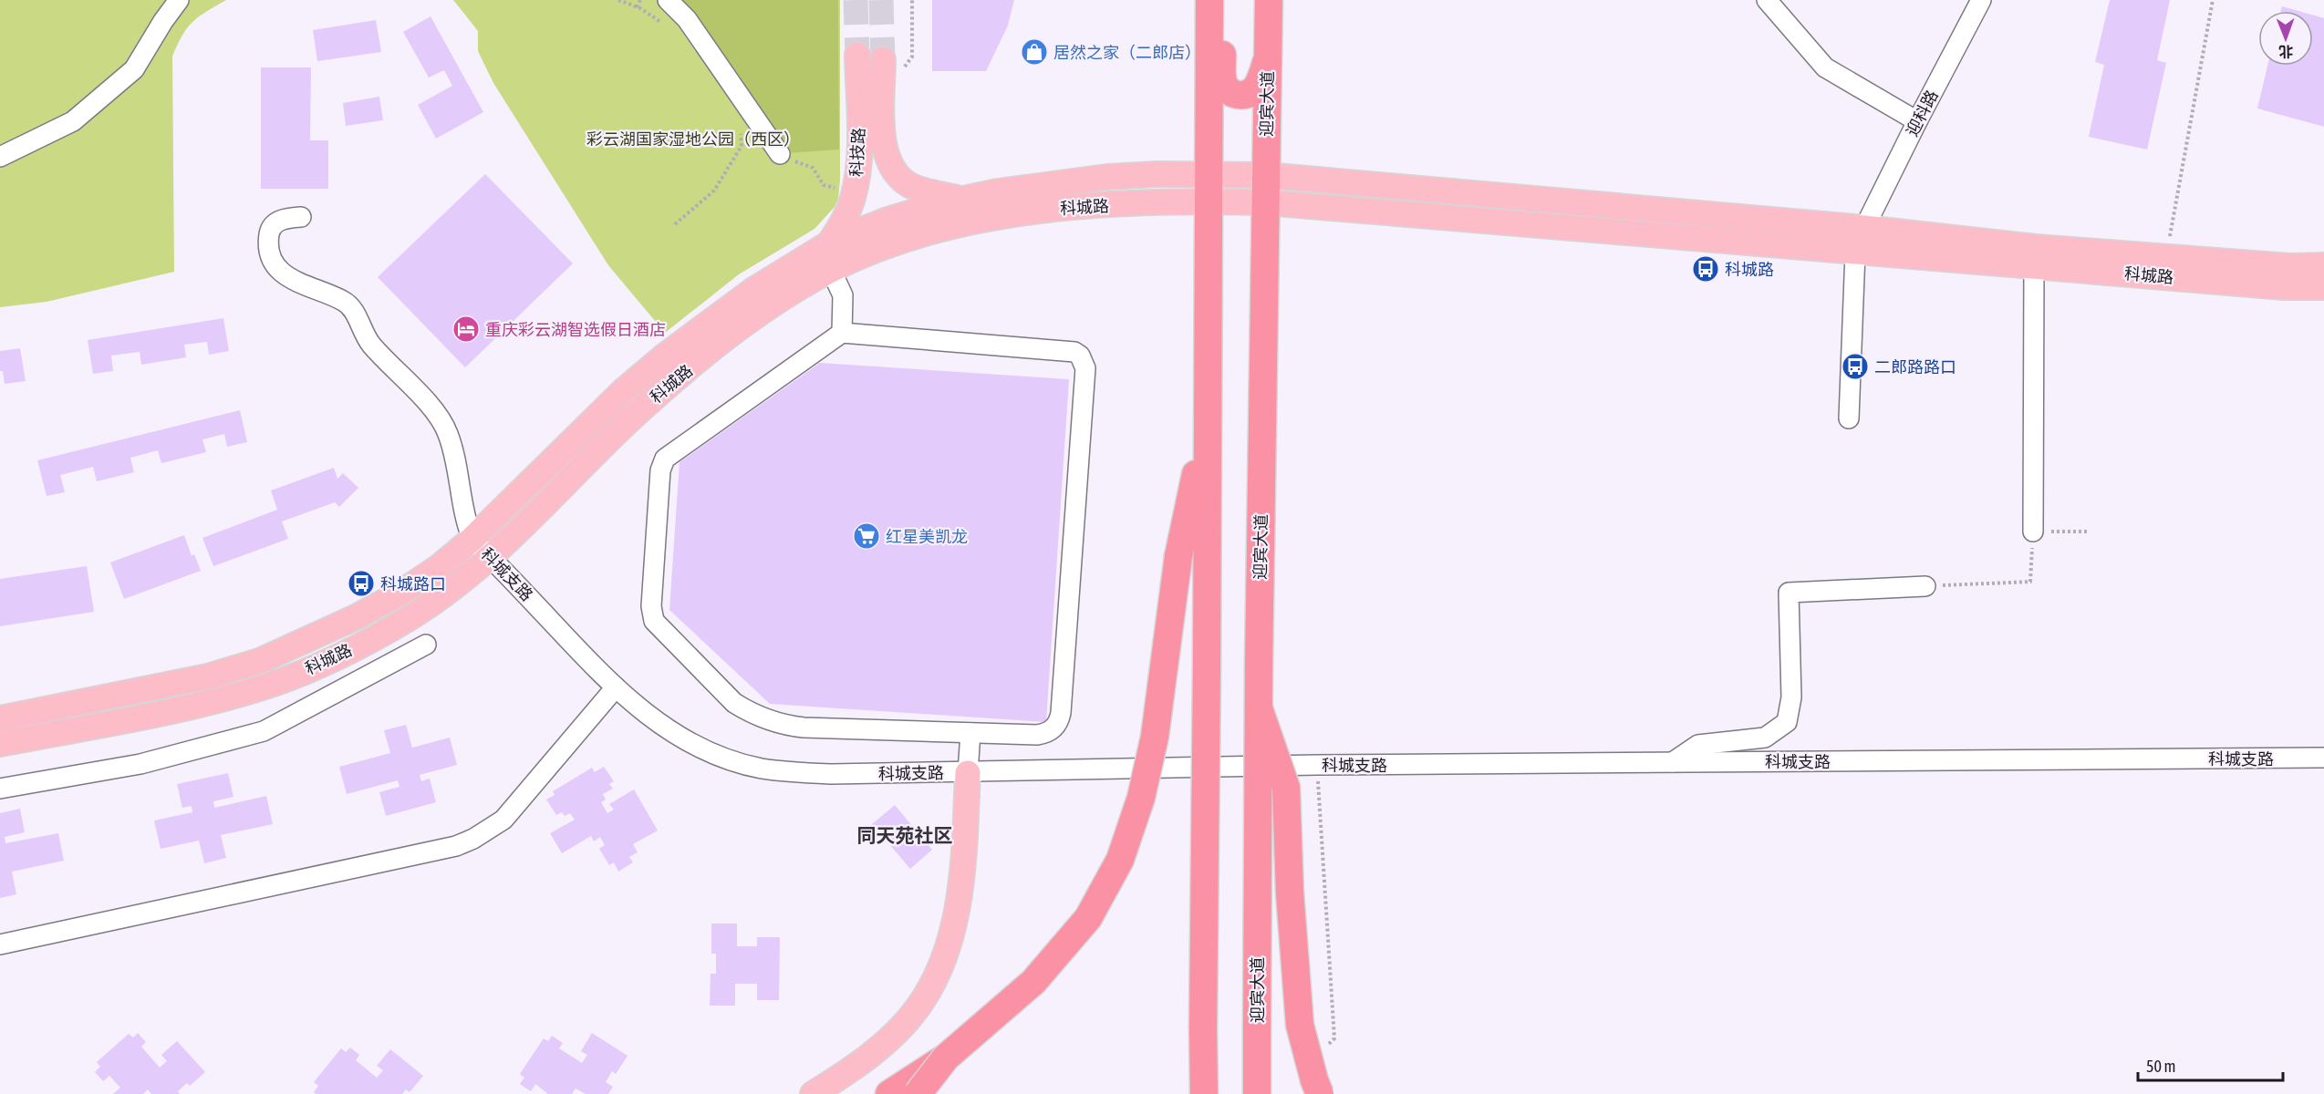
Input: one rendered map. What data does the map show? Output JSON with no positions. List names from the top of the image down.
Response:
{
  "streets": {
    "highway": ["迎宾大道"],
    "main road": ["科技路", "科城路"],
    "street": ["迎科路", "科城支路"]
  },
  "crossings": [
    ["迎宾大道", "科城路"],
    ["迎科路", "科城路"],
    ["科技路", "科城路"],
    ["科城路", "科城支路"]
  ],
  "districts": ["同天苑社区"],
  "parks": ["彩云湖国家湿地公园（西区）"],
  "places": {
    "shop": ["居然之家（二郎店）"],
    "bus stop": ["科城路", "二郎路路口", "科城路口"],
    "hotel": ["重庆彩云湖智选假日酒店"],
    "supermarket": ["红星美凯龙"]
  },
  "scale_bar": "50 m",
  "north": "bottom"
}
